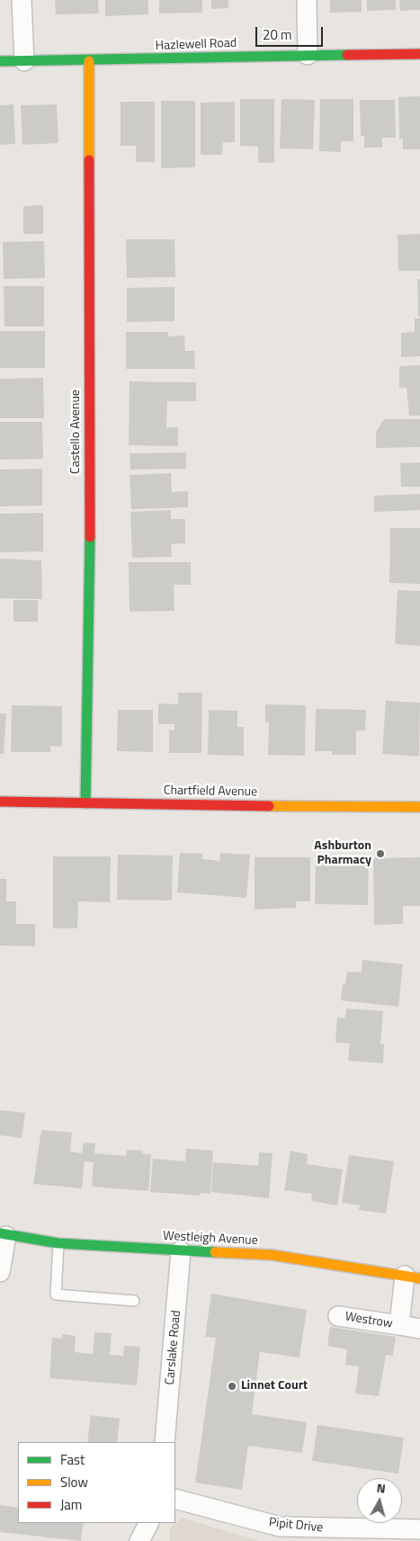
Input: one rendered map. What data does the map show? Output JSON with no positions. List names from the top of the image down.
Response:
{
  "streets": {
    "street": [
      "Hazlewell Road",
      "Castello Avenue",
      "Chartfield Avenue",
      "Westleigh Avenue",
      "Westrow",
      "Carslake Road",
      "Pipit Drive"
    ]
  },
  "crossings": [
    ["Hazlewell Road", "Castello Avenue"],
    ["Castello Avenue", "Chartfield Avenue"],
    ["Westleigh Avenue", "Westrow"],
    ["Westleigh Avenue", "Carslake Road"]
  ],
  "places": ["Ashburton Pharmacy", "Linnet Court"],
  "legend": ["Fast", "Slow", "Jam"],
  "scale_bar": "20 m",
  "north": "top"
}
